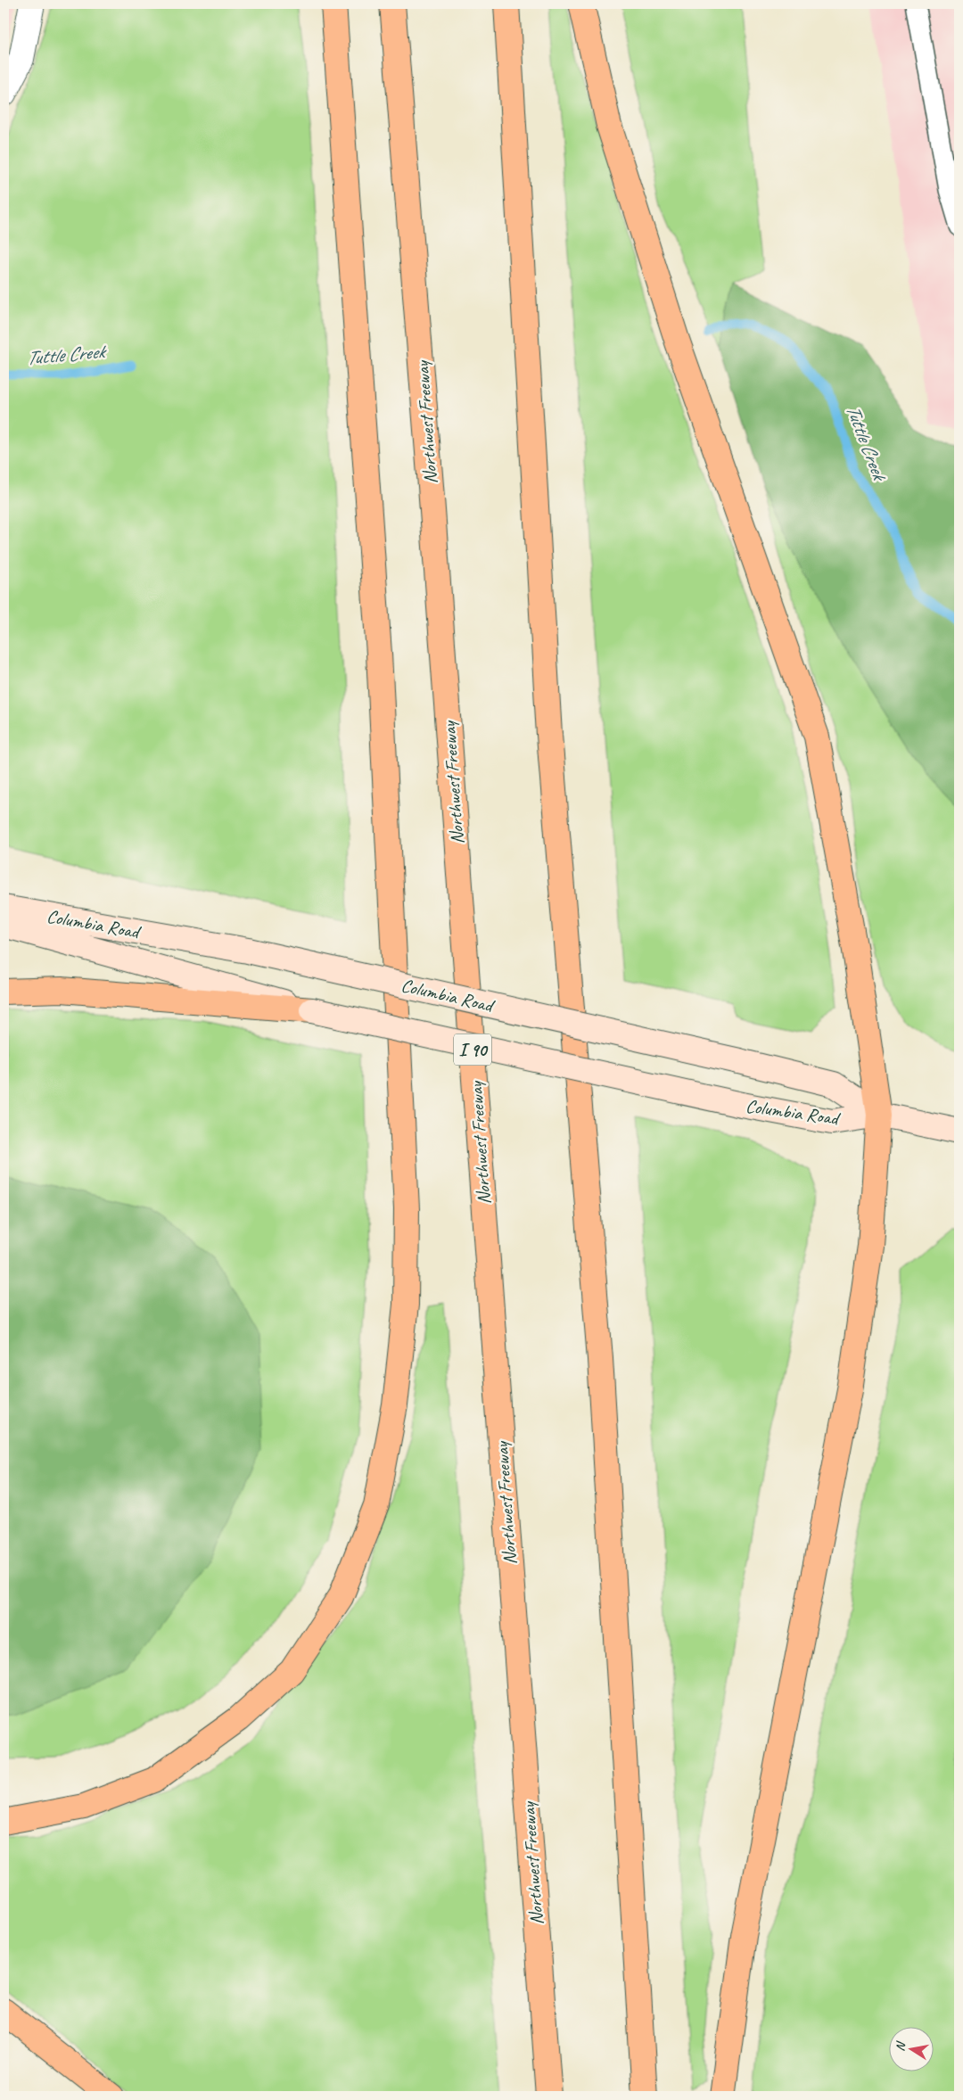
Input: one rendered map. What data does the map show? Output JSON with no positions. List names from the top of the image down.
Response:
{
  "streets": {
    "highway": ["Northwest Freeway", "I 90"],
    "main road": ["Columbia Road"]
  },
  "water": ["Tuttle Creek"],
  "north": "left"
}
